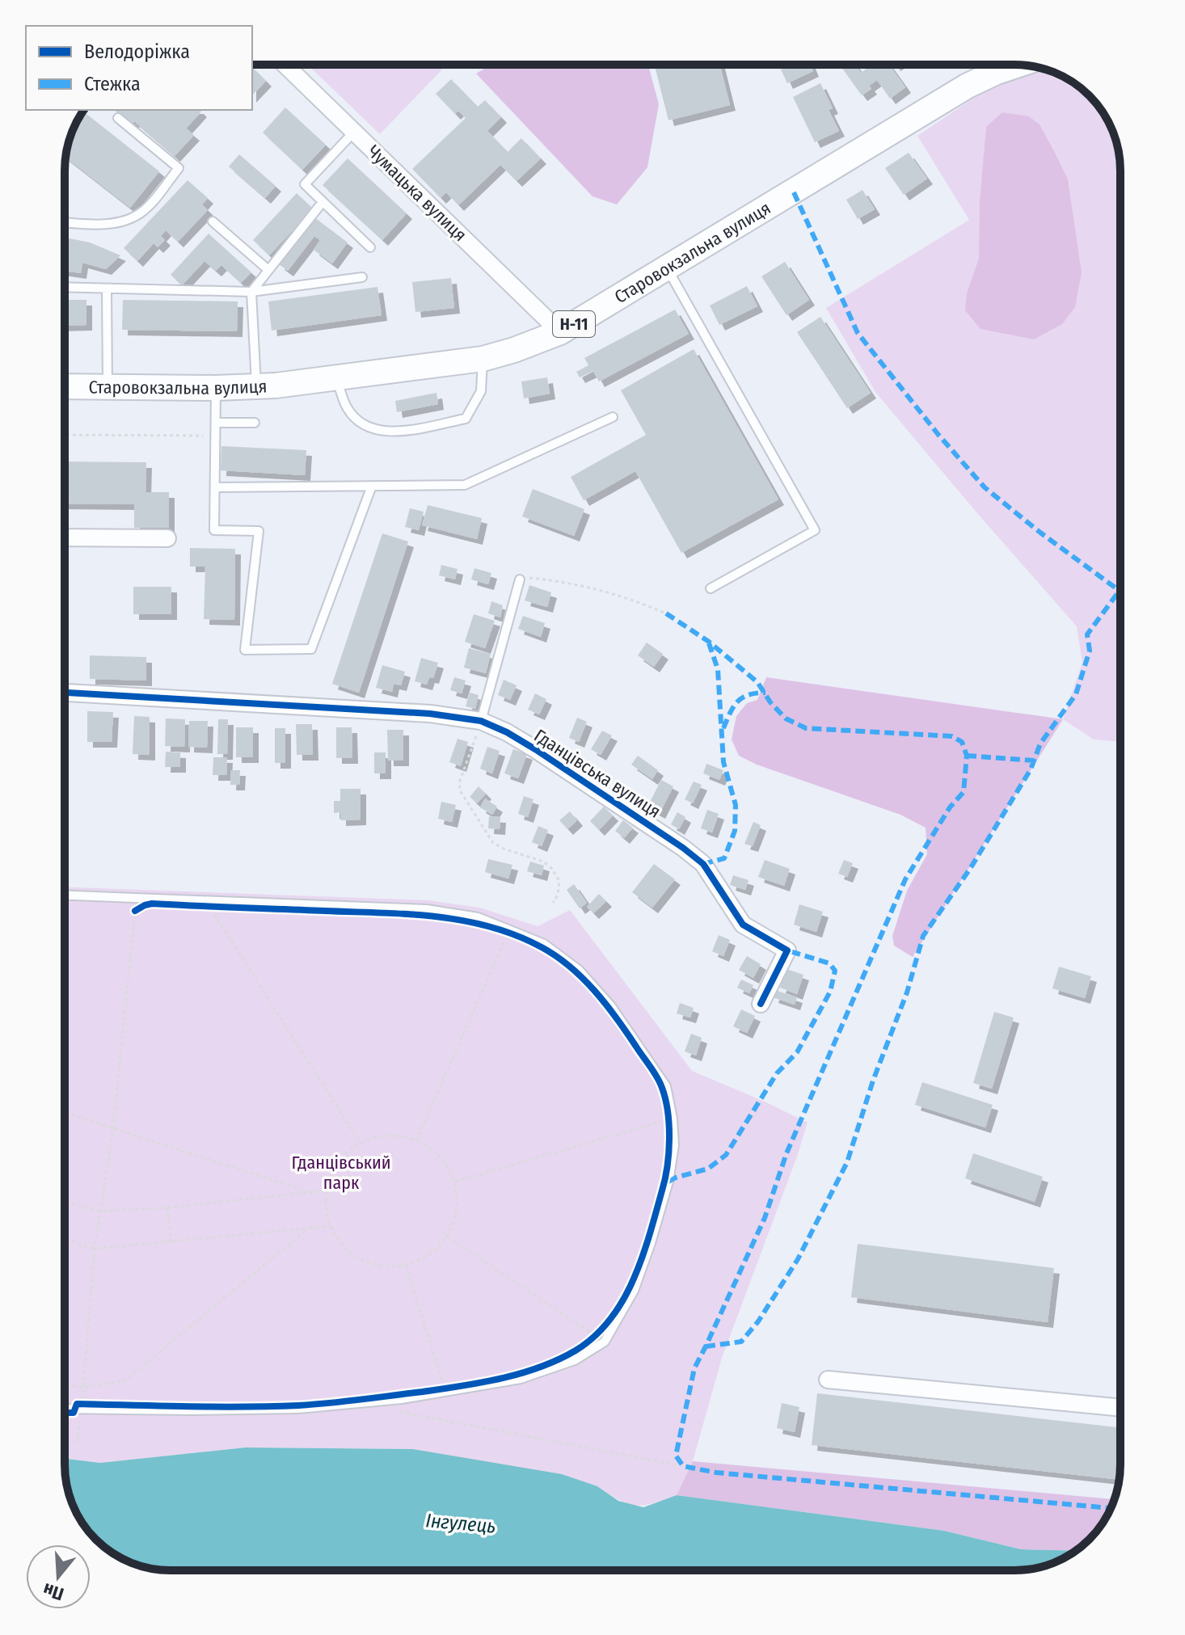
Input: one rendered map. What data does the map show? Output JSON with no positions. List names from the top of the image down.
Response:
{
  "streets": {
    "main road": ["Старовокзальна вулиця", "Н-11"],
    "street": ["Чумацька вулиця", "Гданцівська вулиця"]
  },
  "crossings": [
    ["Чумацька вулиця", "Старовокзальна вулиця"]
  ],
  "water": ["Інгулець"],
  "parks": ["Гданцівський парк"],
  "legend": ["Велодоріжка", "Стежка"],
  "north": "bottom"
}
